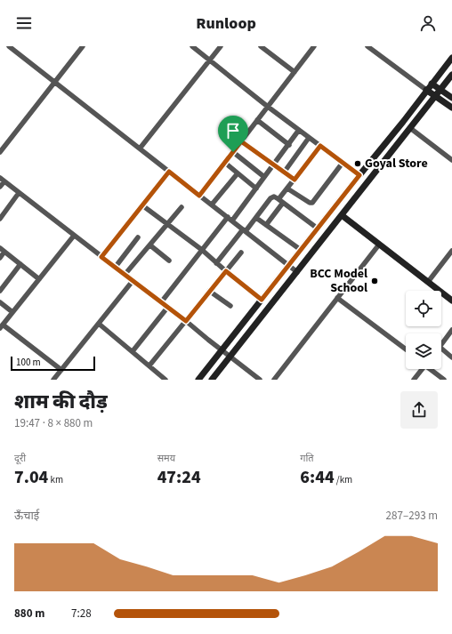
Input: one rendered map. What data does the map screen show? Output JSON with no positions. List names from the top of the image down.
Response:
{
  "places": ["Goyal Store", "BCC Model School"],
  "scale_bar": "100 m",
  "page": {
    "header": "Runloop",
    "scale": "100 m",
    "heading": ["शाम की दौड़", "19:47 · 8 × 880 m"],
    "stats": [
      ["दूरी", "7.04 km"],
      ["समय", "47:24"],
      ["गति", "6:44 /km"]
    ],
    "chart": ["ऊँचाई", "287–293 m"],
    "list": [
      {
        "name": "880 m",
        "note": "7:28"
      }
    ]
  }
}
